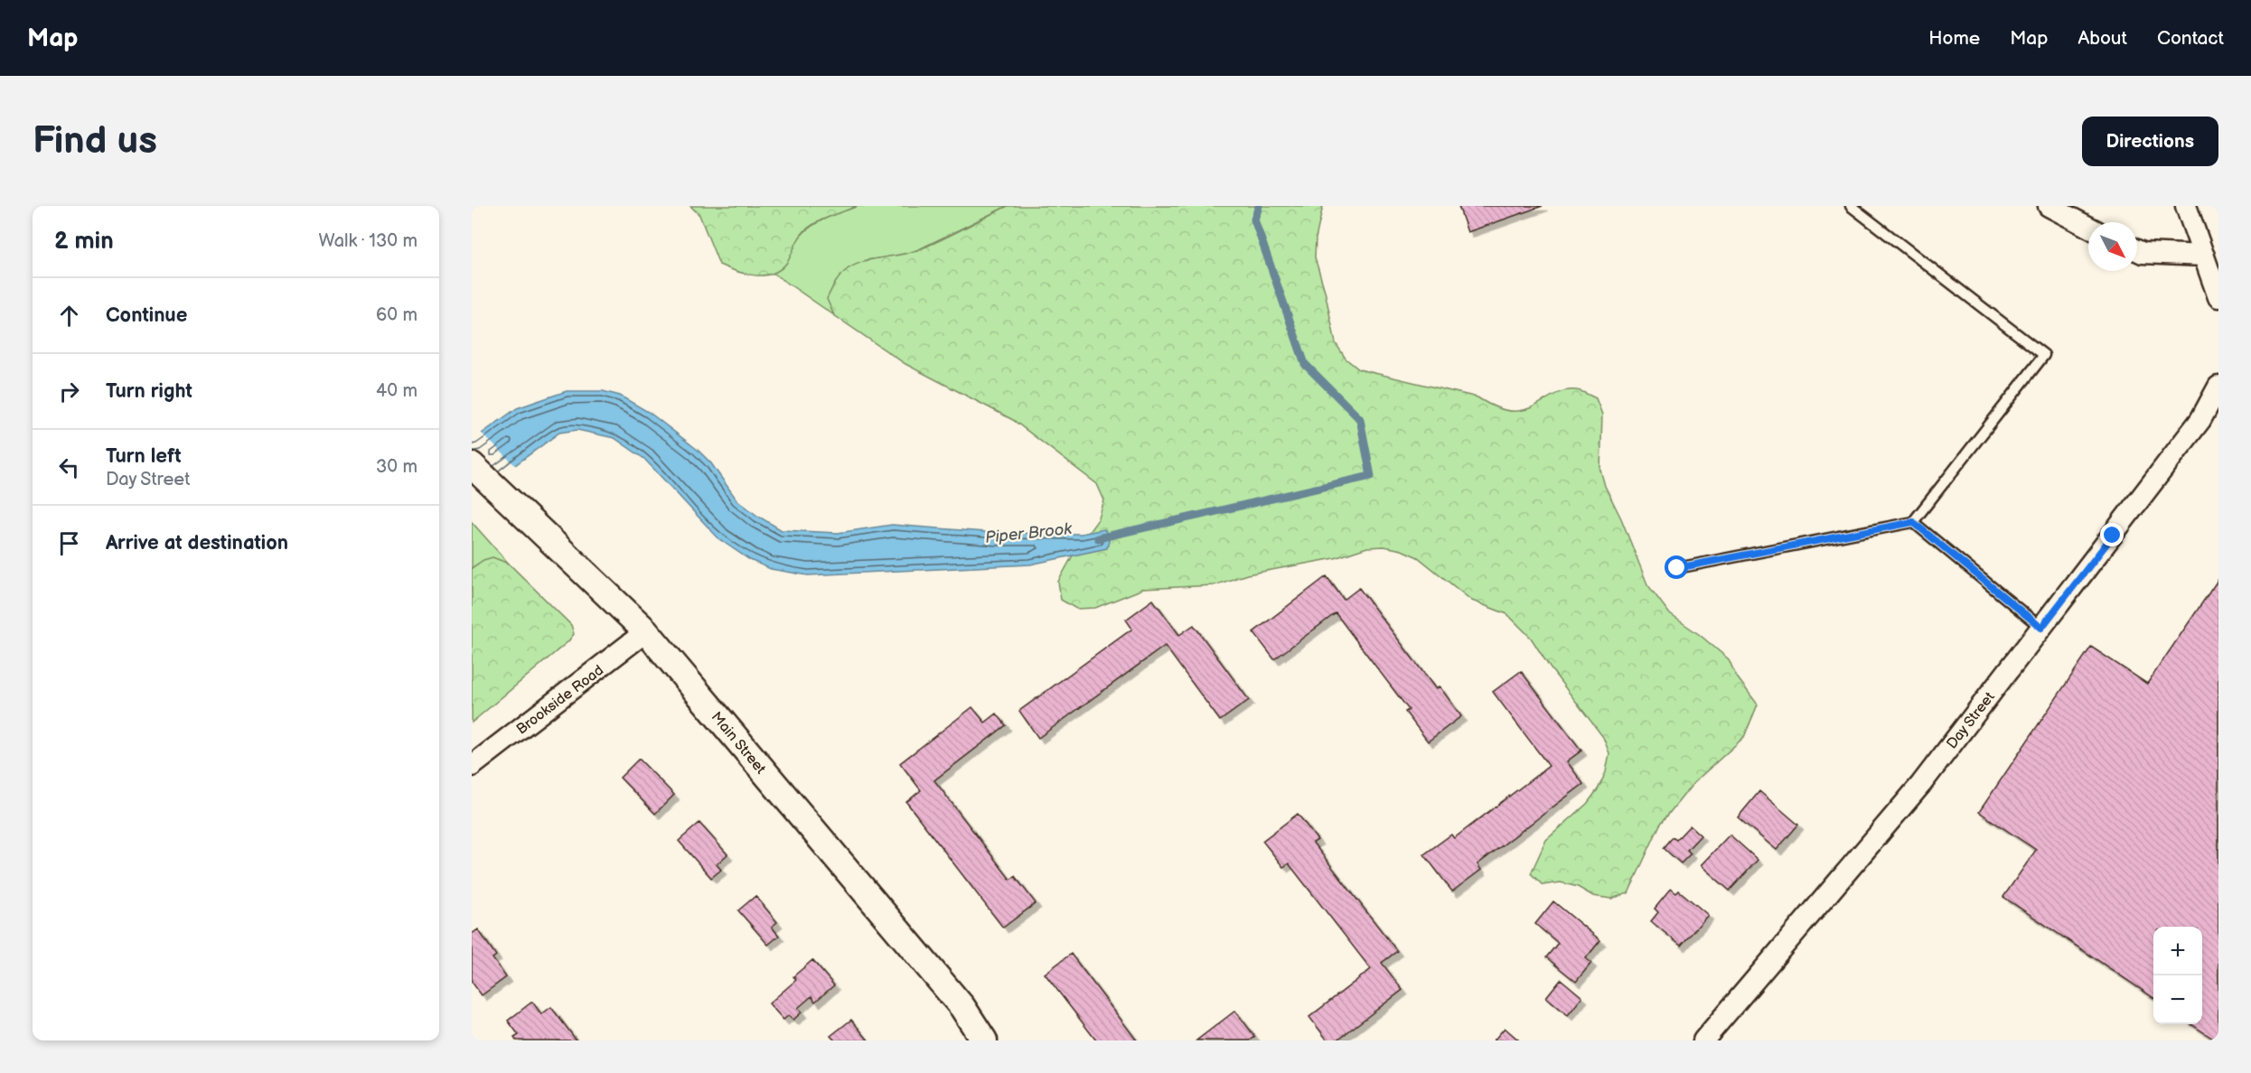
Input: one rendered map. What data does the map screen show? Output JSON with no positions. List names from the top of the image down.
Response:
{
  "streets": {
    "street": ["Brookside Road", "Day Street", "Main Street"]
  },
  "crossings": [
    ["Brookside Road", "Main Street"]
  ],
  "water": ["Piper Brook"],
  "north": "bottom right",
  "page": {
    "header": "Map",
    "nav": [
      "Home",
      "Map",
      "About",
      "Contact"
    ],
    "buttons": "Directions",
    "title": "Find us",
    "heading": ["2 min", "Walk · 130 m"],
    "list": [
      ["Continue", "60 m"],
      ["Turn right", "40 m"],
      ["Turn left", "Day Street", "30 m"],
      "Arrive at destination"
    ],
    "map_buttons": ["+", "−"]
  }
}
